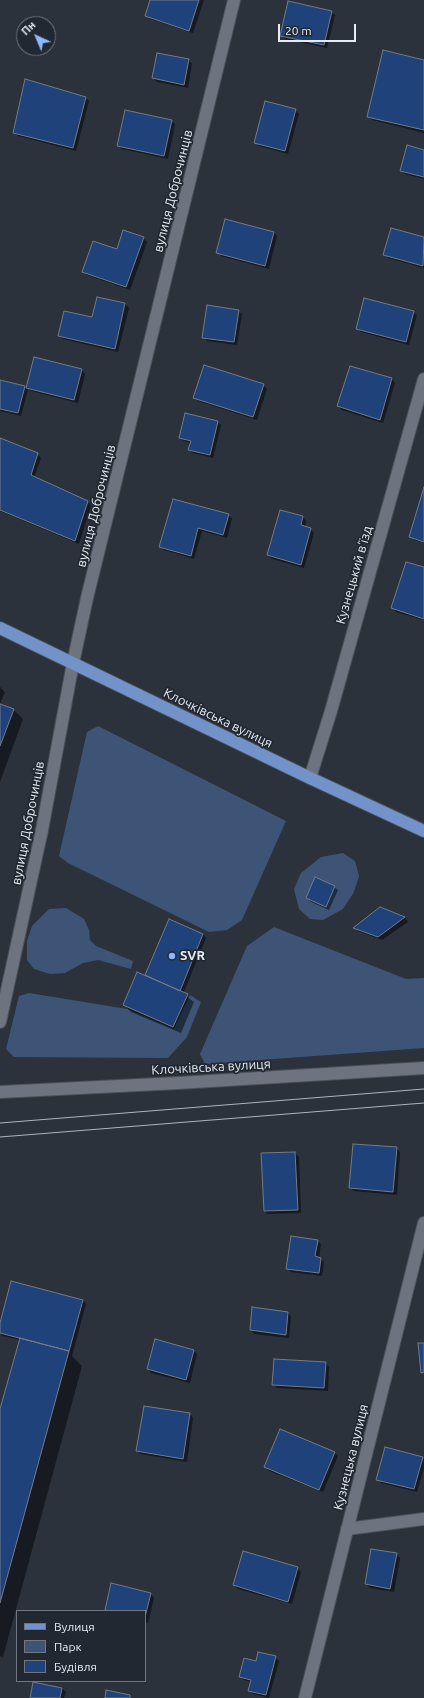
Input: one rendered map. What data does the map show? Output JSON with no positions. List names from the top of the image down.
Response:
{
  "streets": {
    "main road": ["Клочківська вулиця"],
    "street": ["вулиця Доброчинців", "Кузнецький в’їзд", "Кузнецька вулиця"]
  },
  "crossings": [
    ["вулиця Доброчинців", "Клочківська вулиця"],
    ["Кузнецький в’їзд", "Клочківська вулиця"]
  ],
  "places": ["SVR"],
  "legend": ["Вулиця", "Парк", "Будівля"],
  "scale_bar": "20 m",
  "north": "top left"
}
